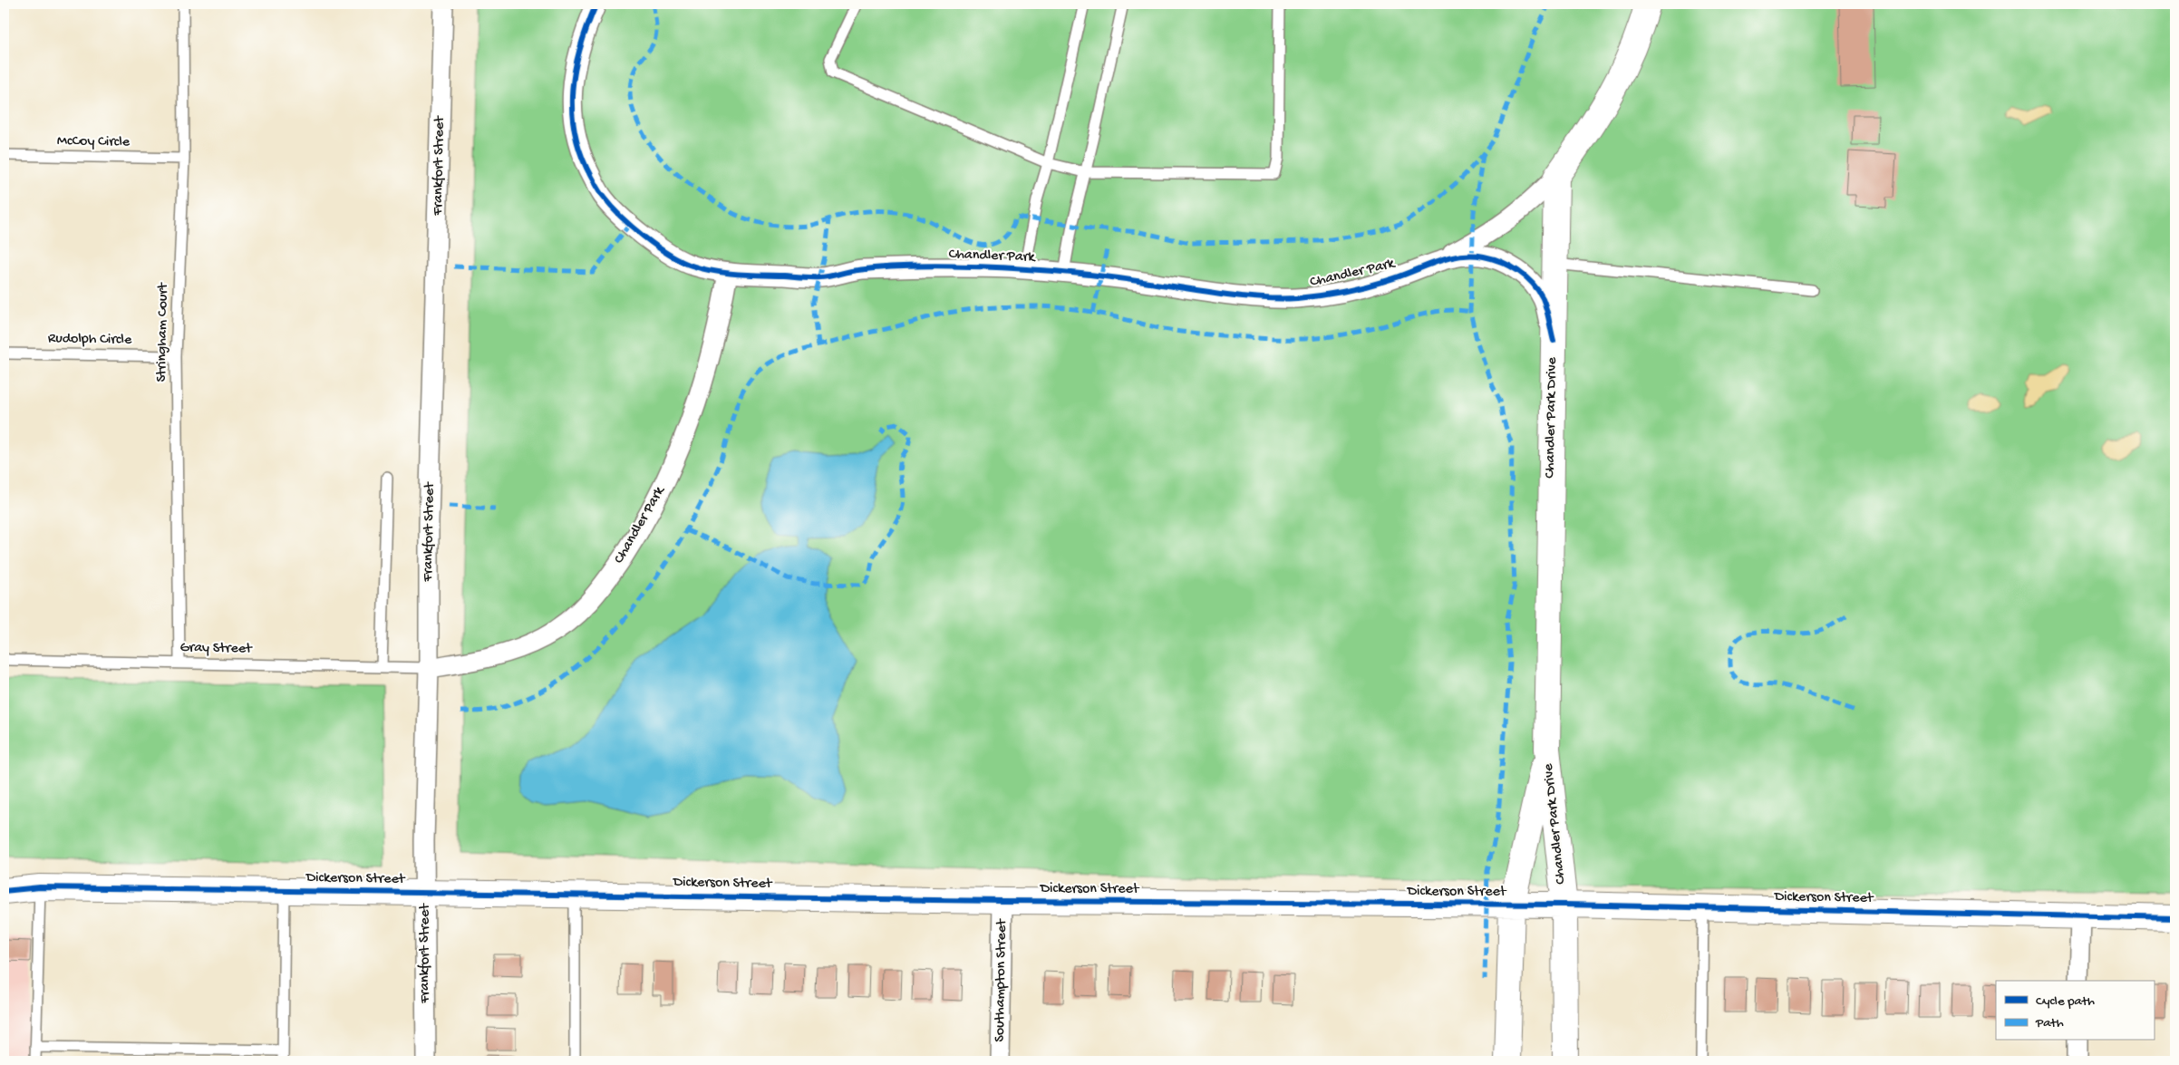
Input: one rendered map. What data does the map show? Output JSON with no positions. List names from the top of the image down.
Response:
{
  "streets": {
    "street": [
      "Frankfort Street",
      "Chandler Park",
      "Chandler Park Drive",
      "Dickerson Street",
      "Southampton Street"
    ],
    "lane": [
      "McCoy Circle",
      "Stringham Court",
      "Rudolph Circle",
      "Gray Street"
    ]
  },
  "crossings": [
    ["McCoy Circle", "Stringham Court"],
    ["Frankfort Street", "Chandler Park"],
    ["Frankfort Street", "Gray Street"],
    ["Frankfort Street", "Dickerson Street"],
    ["Chandler Park", "Chandler Park Drive"],
    ["Chandler Park", "Gray Street"],
    ["Stringham Court", "Rudolph Circle"],
    ["Stringham Court", "Gray Street"],
    ["Chandler Park Drive", "Dickerson Street"],
    ["Dickerson Street", "Southampton Street"]
  ],
  "legend": ["Cycle path", "Path"]
}
